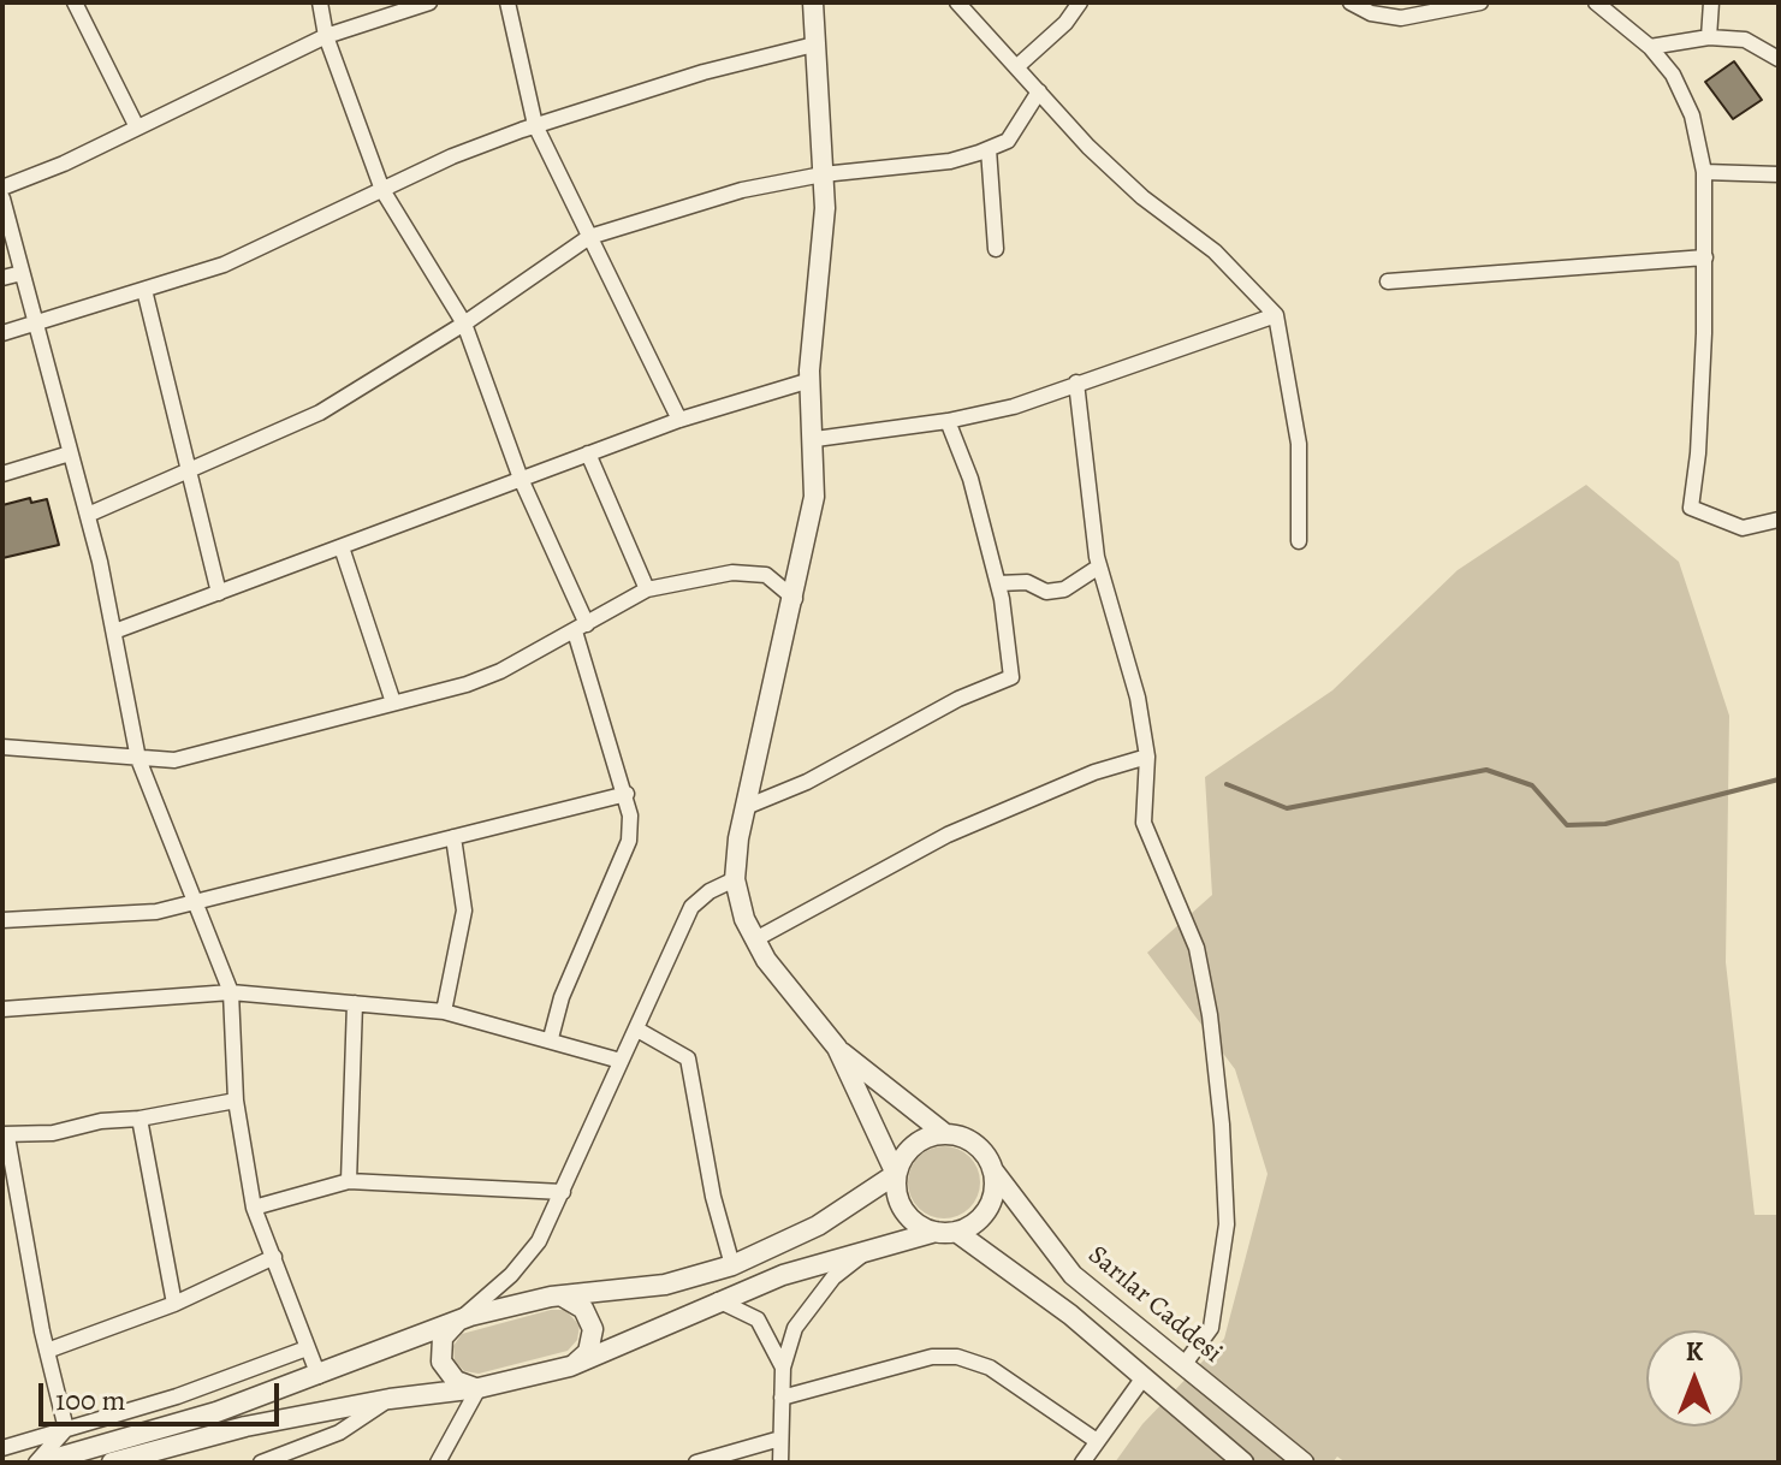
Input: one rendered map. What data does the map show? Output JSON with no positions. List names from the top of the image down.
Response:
{
  "streets": {
    "street": ["Sarılar Caddesi"]
  },
  "scale_bar": "100 m",
  "north": "top"
}
